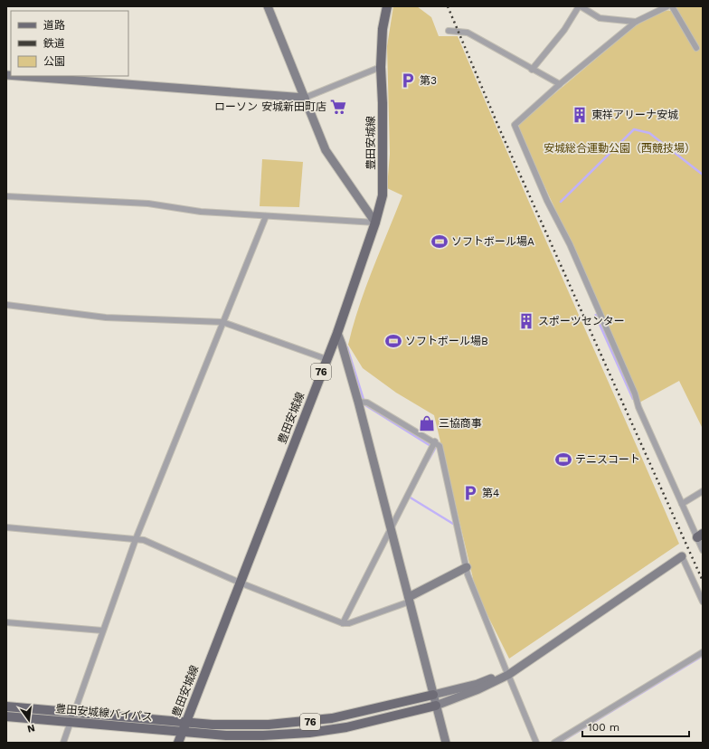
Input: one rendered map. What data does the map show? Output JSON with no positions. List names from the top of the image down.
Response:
{
  "streets": {
    "main road": ["豊田安城線", "76", "豊田安城線バイパス"]
  },
  "crossings": [
    ["豊田安城線", "豊田安城線バイパス"]
  ],
  "parks": ["安城総合運動公園（西競技場）"],
  "places": {
    "parking": ["第3", "第4"],
    "supermarket": ["ローソン 安城新田町店"],
    "building": ["東祥アリーナ安城", "スポーツセンター"],
    "sports": ["ソフトボール場A", "ソフトボール場B", "テニスコート"],
    "shop": ["三協商事"]
  },
  "legend": ["道路", "鉄道", "公園"],
  "scale_bar": "100 m",
  "north": "bottom"
}
